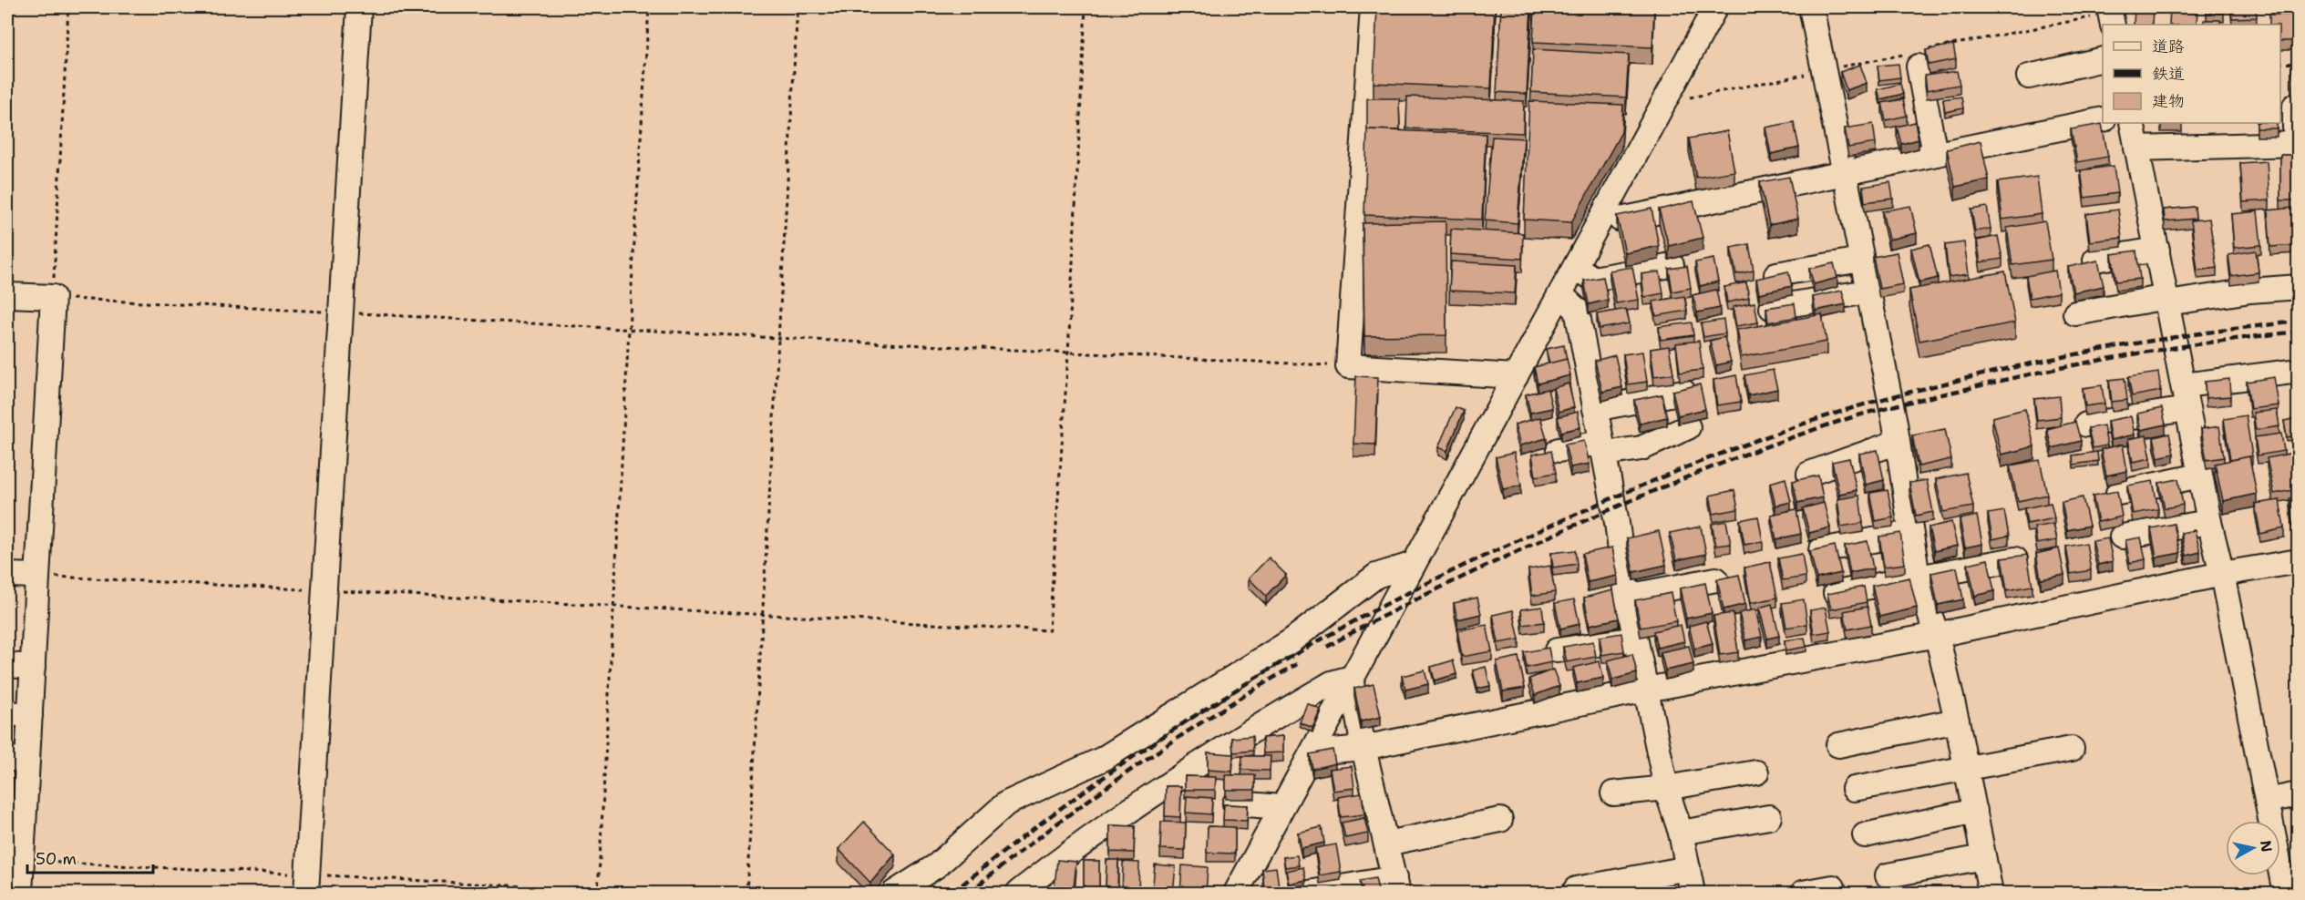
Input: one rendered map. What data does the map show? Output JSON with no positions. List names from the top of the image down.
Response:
{
  "legend": ["道路", "鉄道", "建物"],
  "scale_bar": "50 m",
  "north": "right"
}
